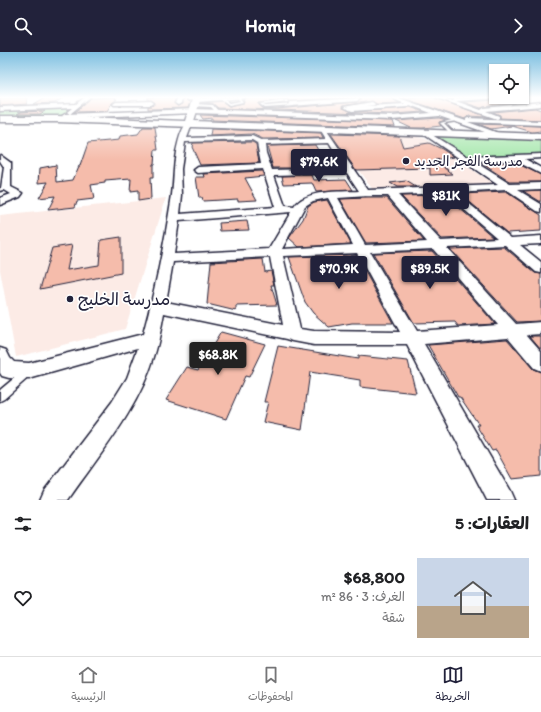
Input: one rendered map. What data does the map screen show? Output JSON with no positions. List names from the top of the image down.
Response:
{
  "places": ["مدرسة الفجر الجديد", "مدرسة الخليج"],
  "page": {
    "header": "Homiq",
    "price": [
      "$79.6K",
      "$81K",
      "$70.9K",
      "$89.5K",
      "$68.8K"
    ],
    "heading": "العقارات: 5",
    "list": [
      {
        "name": "$68,800",
        "note": "الغرف: 3 · 86 m² · شقة"
      }
    ],
    "tabs": ["الخريطة", "المحفوظات", "الرئيسية"]
  }
}
